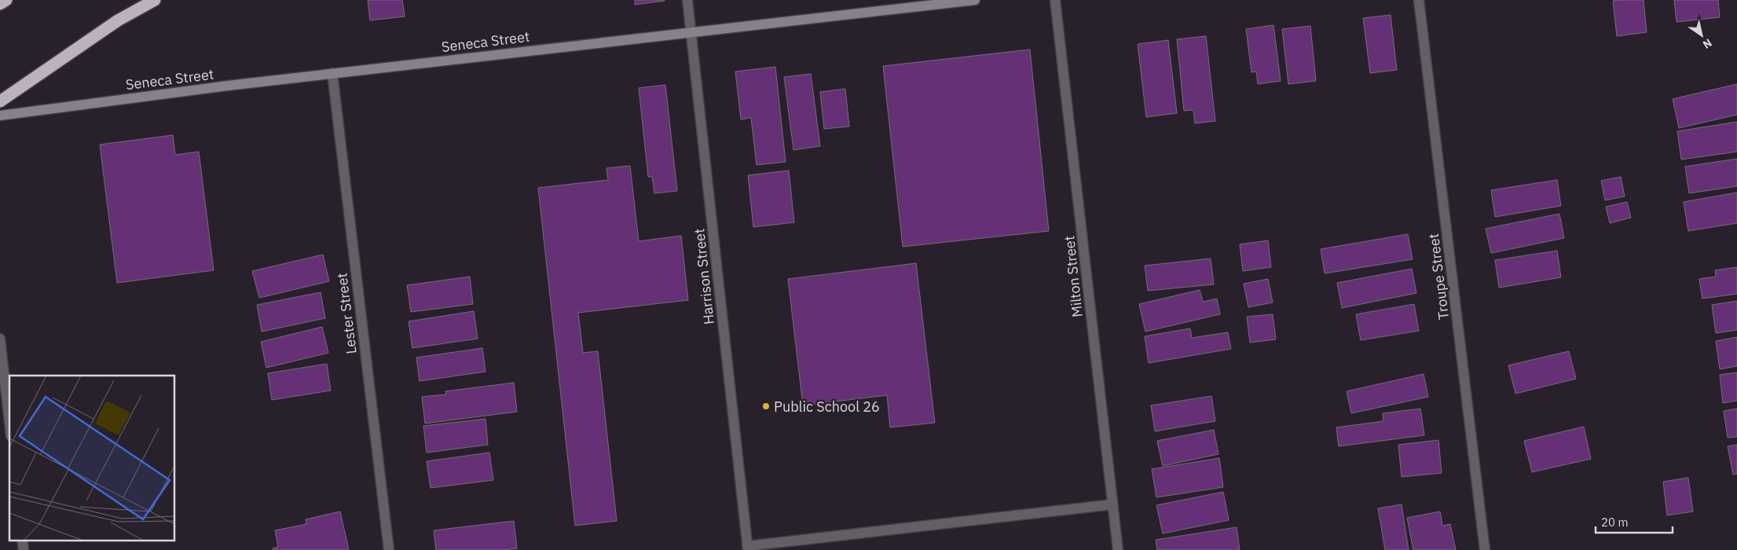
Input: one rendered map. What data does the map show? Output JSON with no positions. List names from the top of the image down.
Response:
{
  "streets": {
    "main road": ["Seneca Street"],
    "street": [
      "Harrison Street",
      "Milton Street",
      "Troupe Street",
      "Lester Street"
    ]
  },
  "crossings": [
    ["Seneca Street", "Harrison Street"],
    ["Seneca Street", "Lester Street"]
  ],
  "places": ["Public School 26"],
  "scale_bar": "20 m",
  "north": "bottom right"
}
